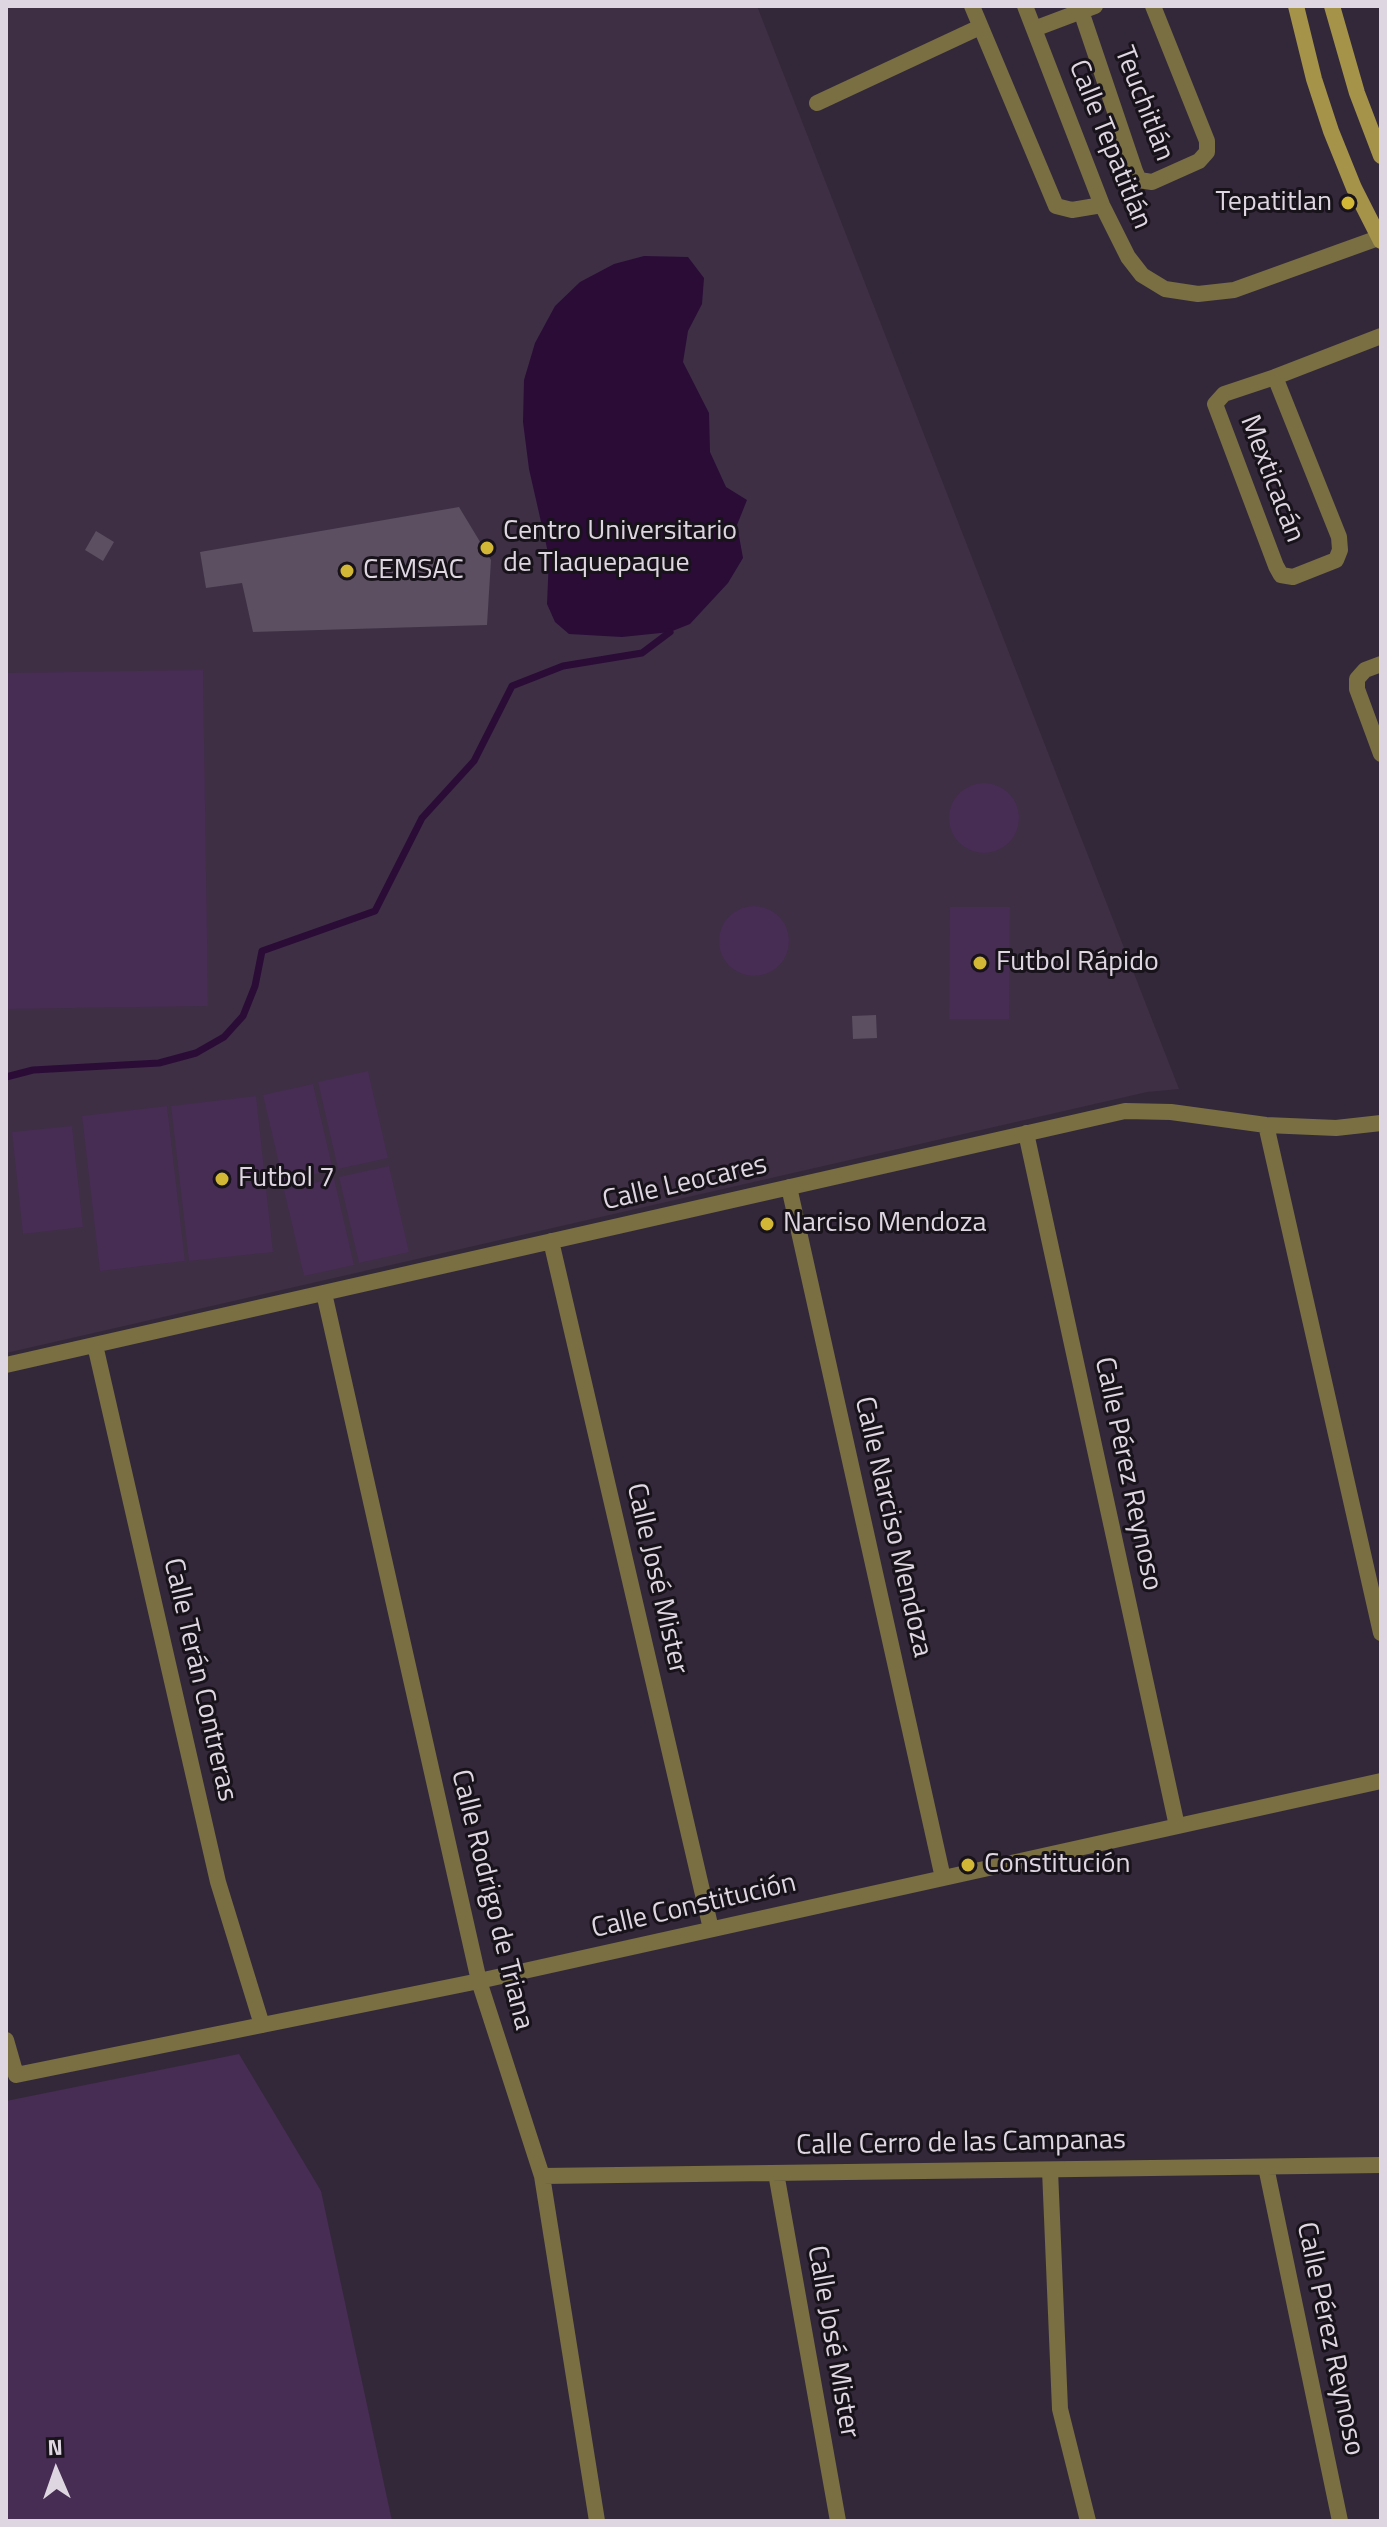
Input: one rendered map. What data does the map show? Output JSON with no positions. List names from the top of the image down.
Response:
{
  "streets": {
    "street": [
      "Teuchitlán",
      "Calle Tepatitlán",
      "Mexticacán",
      "Calle Leocares",
      "Calle Pérez Reynoso",
      "Calle Narciso Mendoza",
      "Calle José Mister",
      "Calle Terán Contreras",
      "Calle Rodrigo de Triana",
      "Calle Constitución",
      "Calle Cerro de las Campanas"
    ]
  },
  "crossings": [
    ["Teuchitlán", "Calle Tepatitlán"],
    ["Calle Leocares", "Calle Pérez Reynoso"],
    ["Calle Leocares", "Calle Narciso Mendoza"],
    ["Calle Leocares", "Calle José Mister"],
    ["Calle Leocares", "Calle Terán Contreras"],
    ["Calle Leocares", "Calle Rodrigo de Triana"],
    ["Calle Pérez Reynoso", "Calle Constitución"],
    ["Calle Pérez Reynoso", "Calle Cerro de las Campanas"],
    ["Calle Narciso Mendoza", "Calle Constitución"],
    ["Calle José Mister", "Calle Constitución"],
    ["Calle José Mister", "Calle Cerro de las Campanas"],
    ["Calle Terán Contreras", "Calle Constitución"],
    ["Calle Rodrigo de Triana", "Calle Constitución"],
    ["Calle Rodrigo de Triana", "Calle Cerro de las Campanas"]
  ],
  "places": [
    "Tepatitlan",
    "Centro Universitario de Tlaquepaque",
    "CEMSAC",
    "Futbol Rápido",
    "Futbol 7",
    "Narciso Mendoza",
    "Constitución"
  ],
  "north": "top"
}
